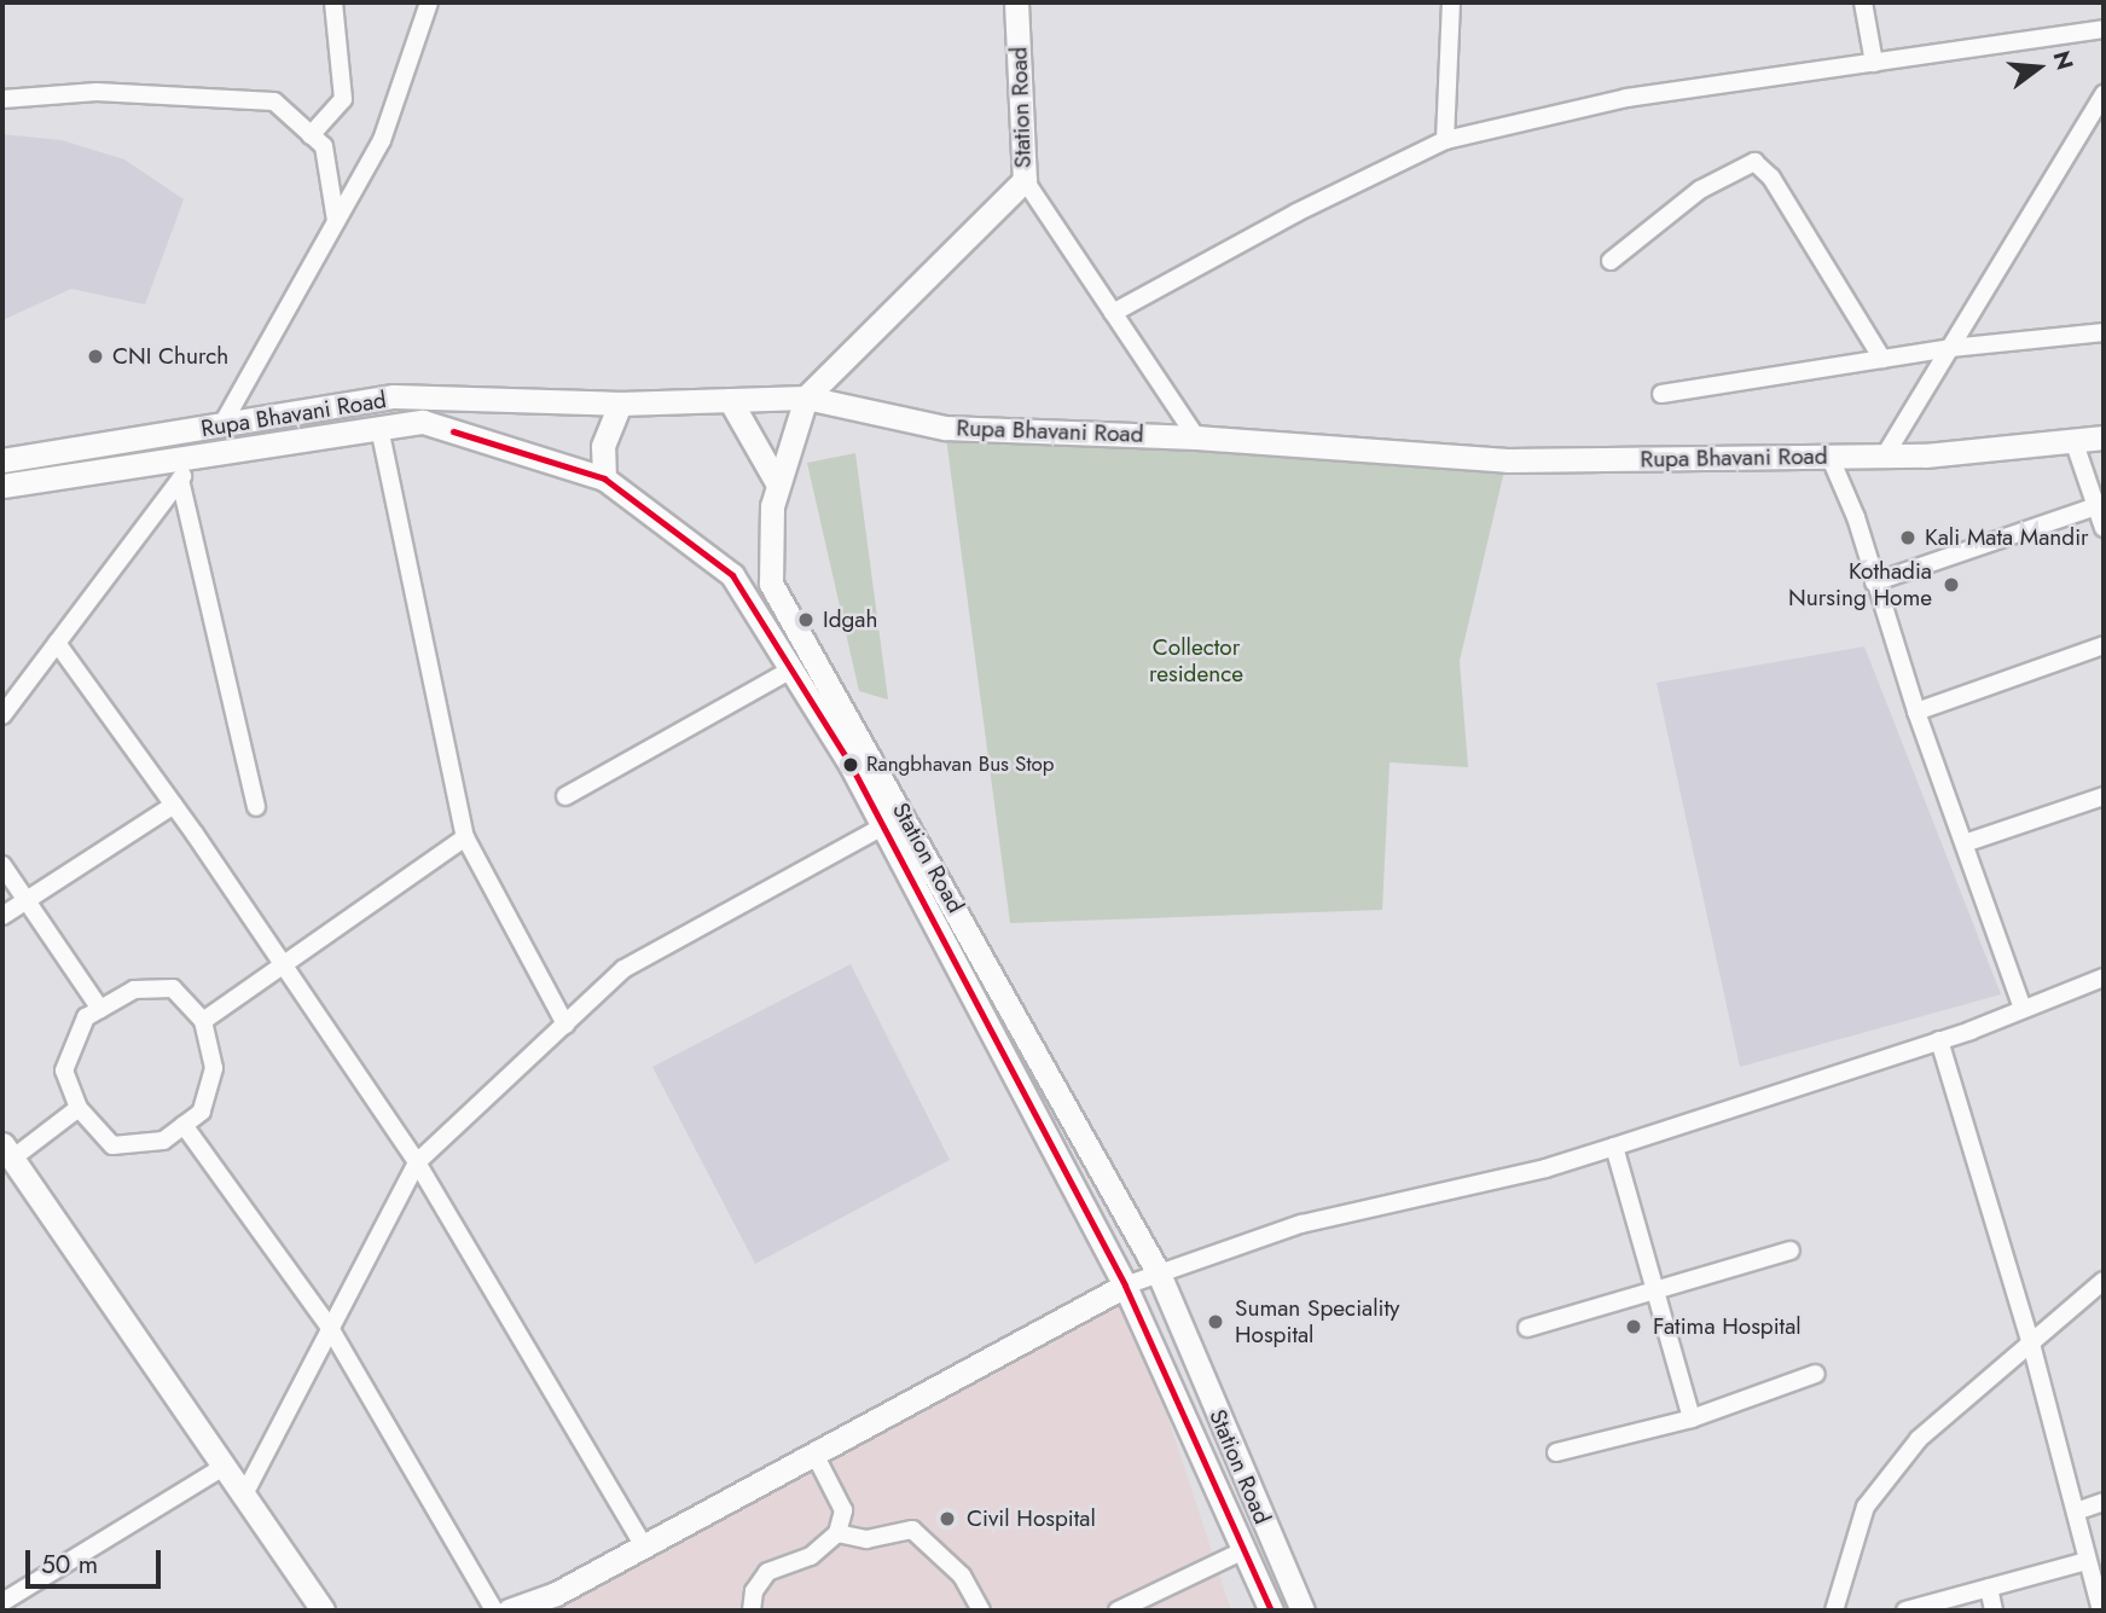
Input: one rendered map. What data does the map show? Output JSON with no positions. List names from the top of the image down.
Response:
{
  "streets": {
    "main road": ["Station Road", "Rupa Bhavani Road"]
  },
  "crossings": [
    ["Station Road", "Rupa Bhavani Road"]
  ],
  "parks": ["Collector residence"],
  "places": [
    "CNI Church",
    "Kali Mata Mandir",
    "Kothadia Nursing Home",
    "Idgah",
    "Rangbhavan Bus Stop",
    "Suman Speciality Hospital",
    "Fatima Hospital",
    "Civil Hospital"
  ],
  "scale_bar": "50 m",
  "north": "right"
}
